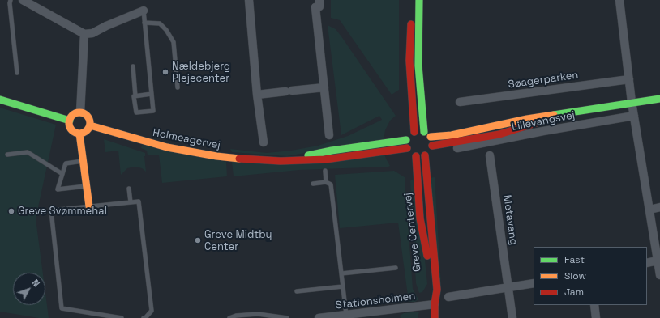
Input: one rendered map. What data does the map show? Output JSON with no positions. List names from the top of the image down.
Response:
{
  "streets": {
    "street": [
      "Søagerparken",
      "Lillevangsvej",
      "Holmeagervej",
      "Metavang",
      "Greve Centervej",
      "Stationsholmen"
    ]
  },
  "crossings": [
    ["Lillevangsvej", "Holmeagervej"],
    ["Lillevangsvej", "Greve Centervej"],
    ["Holmeagervej", "Greve Centervej"],
    ["Greve Centervej", "Stationsholmen"]
  ],
  "places": ["Nældebjerg Plejecenter", "Greve Svømmehal", "Greve Midtby Center"],
  "legend": ["Fast", "Slow", "Jam"],
  "north": "top right"
}
